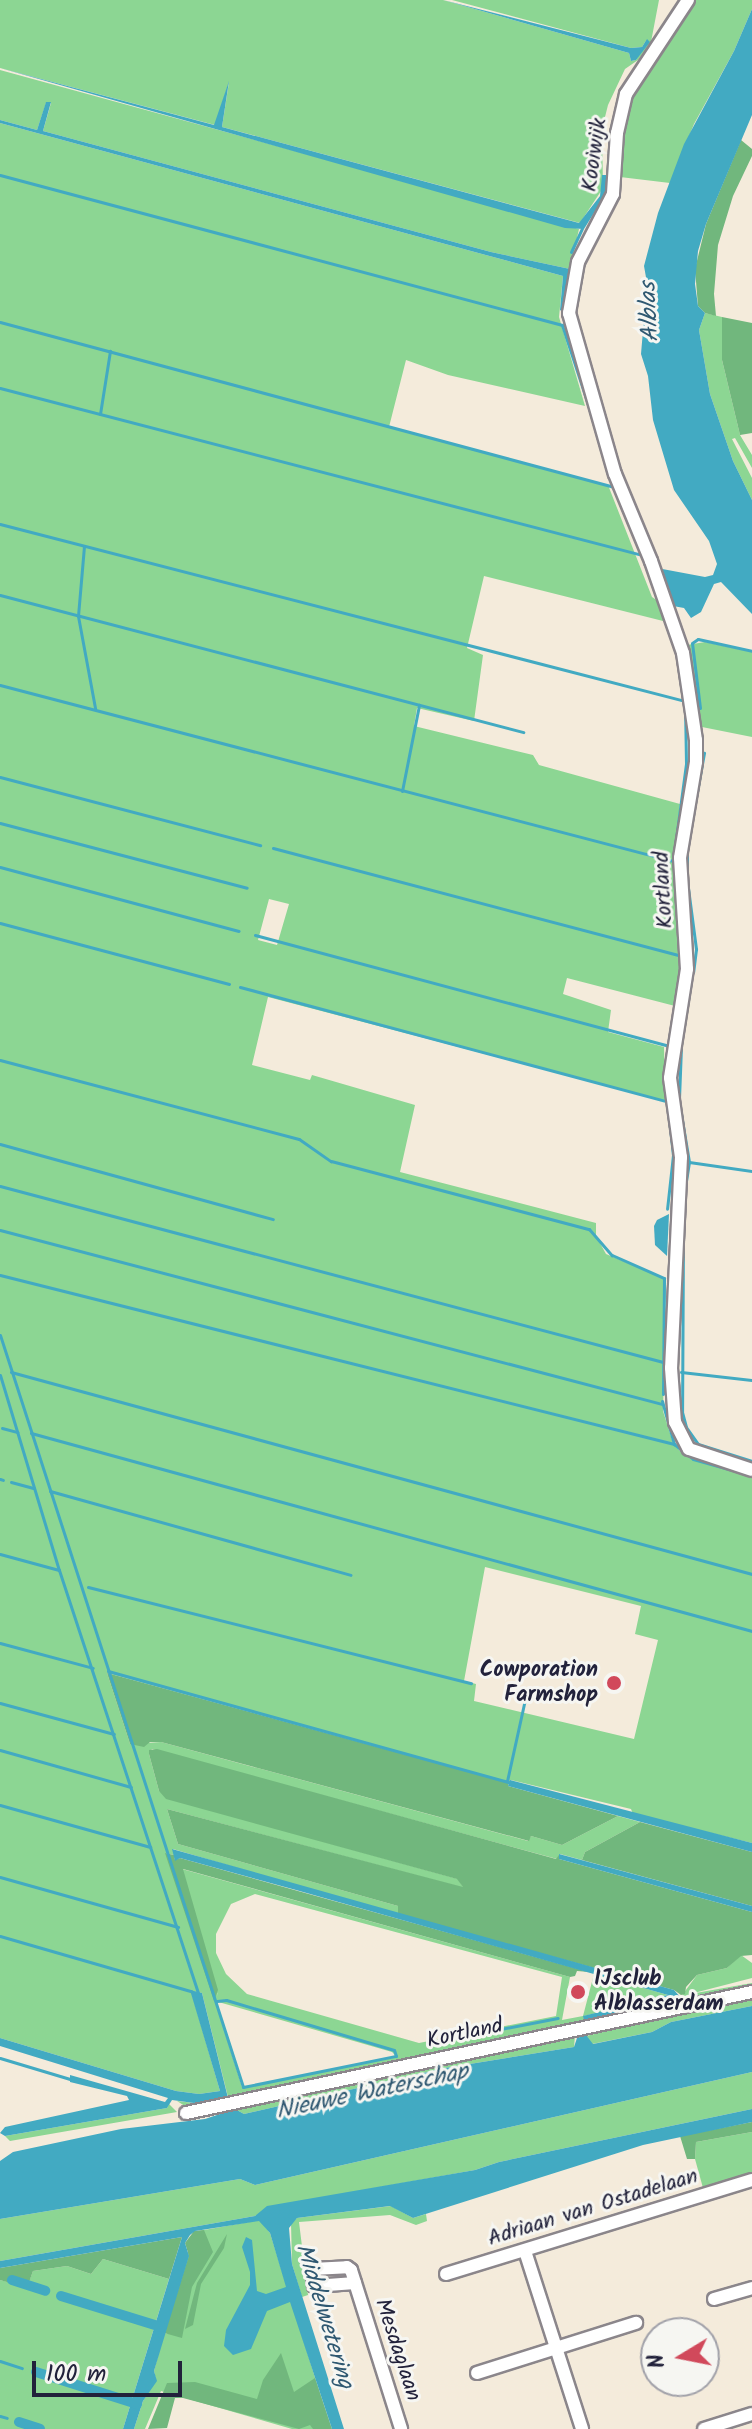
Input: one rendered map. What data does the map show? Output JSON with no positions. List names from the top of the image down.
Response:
{
  "streets": {
    "street": [
      "Kooiwijk",
      "Kortland",
      "Adriaan van Ostadelaan",
      "Mesdaglaan"
    ]
  },
  "crossings": [
    ["Kooiwijk", "Kortland"]
  ],
  "water": ["Alblas", "Nieuwe Waterschap", "Middelwetering"],
  "places": ["Cowporation Farmshop", "IJsclub Alblasserdam"],
  "scale_bar": "100 m",
  "north": "left"
}
